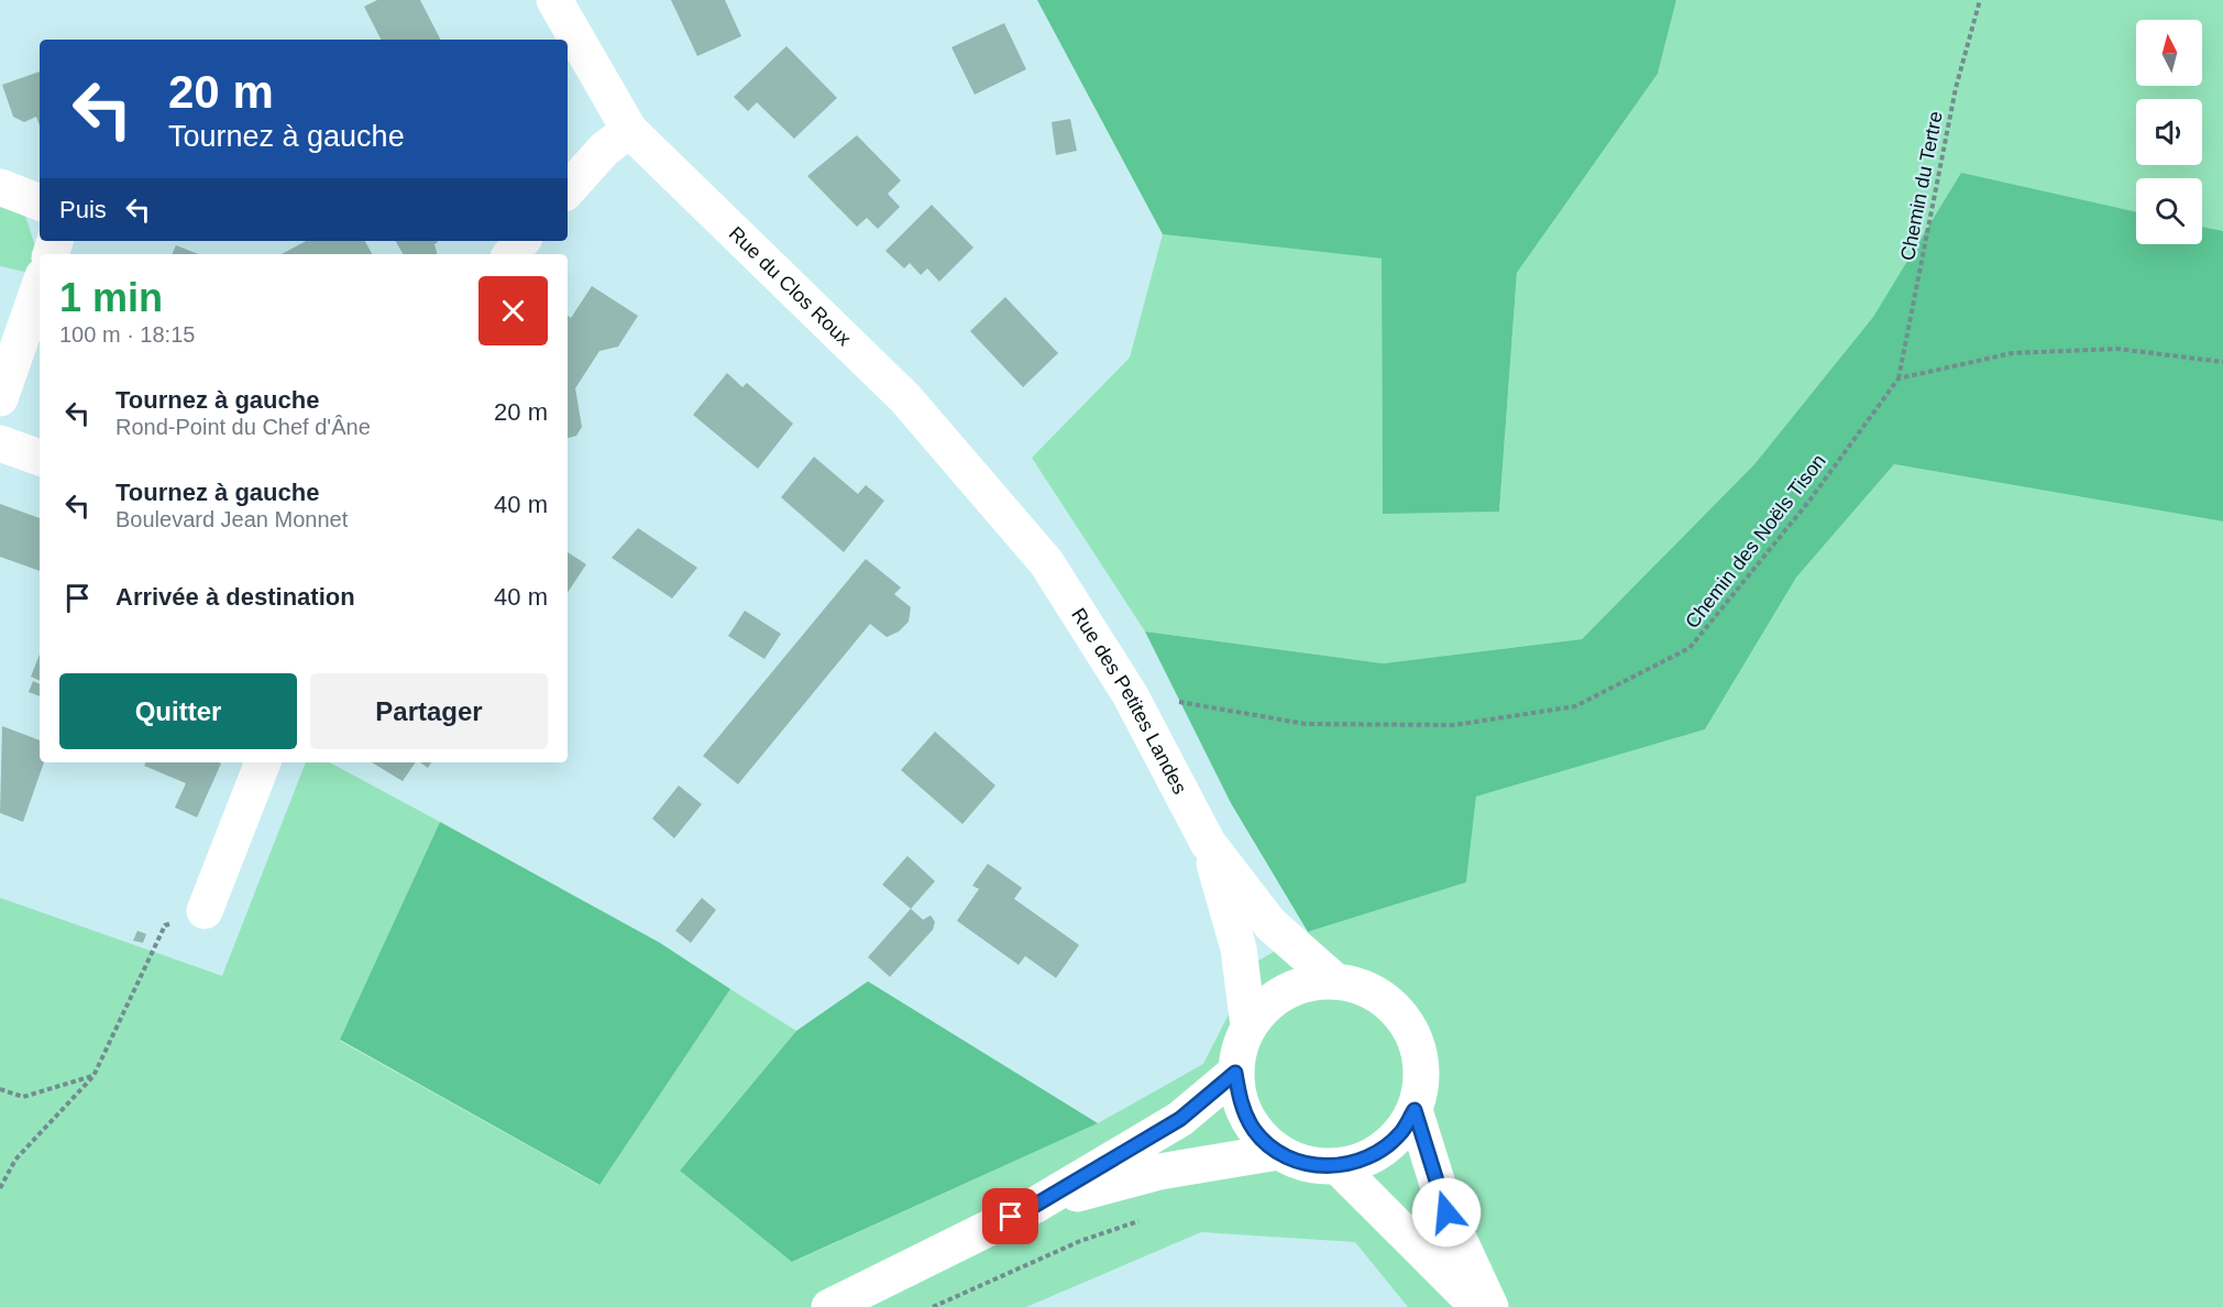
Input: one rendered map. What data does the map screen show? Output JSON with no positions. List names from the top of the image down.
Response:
{
  "streets": {
    "main road": ["Rue du Clos Roux", "Rue des Petites Landes"],
    "path": ["Chemin du Tertre", "Chemin des Noëls Tison"]
  },
  "crossings": [
    ["Chemin du Tertre", "Chemin des Noëls Tison"],
    ["Rue du Clos Roux", "Rue des Petites Landes"],
    ["Chemin des Noëls Tison", "Rue des Petites Landes"]
  ],
  "north": "top",
  "page": {
    "turn": ["20 m", "Tournez à gauche"],
    "then": "Puis",
    "heading": ["1 min", "100 m · 18:15"],
    "list": [
      {
        "name": "Tournez à gauche",
        "note": "Rond-Point du Chef d'Âne",
        "value": "20 m"
      },
      {
        "name": "Tournez à gauche",
        "note": "Boulevard Jean Monnet",
        "value": "40 m"
      },
      {
        "name": "Arrivée à destination",
        "value": "40 m"
      }
    ],
    "buttons": ["Quitter", "Partager"]
  }
}
